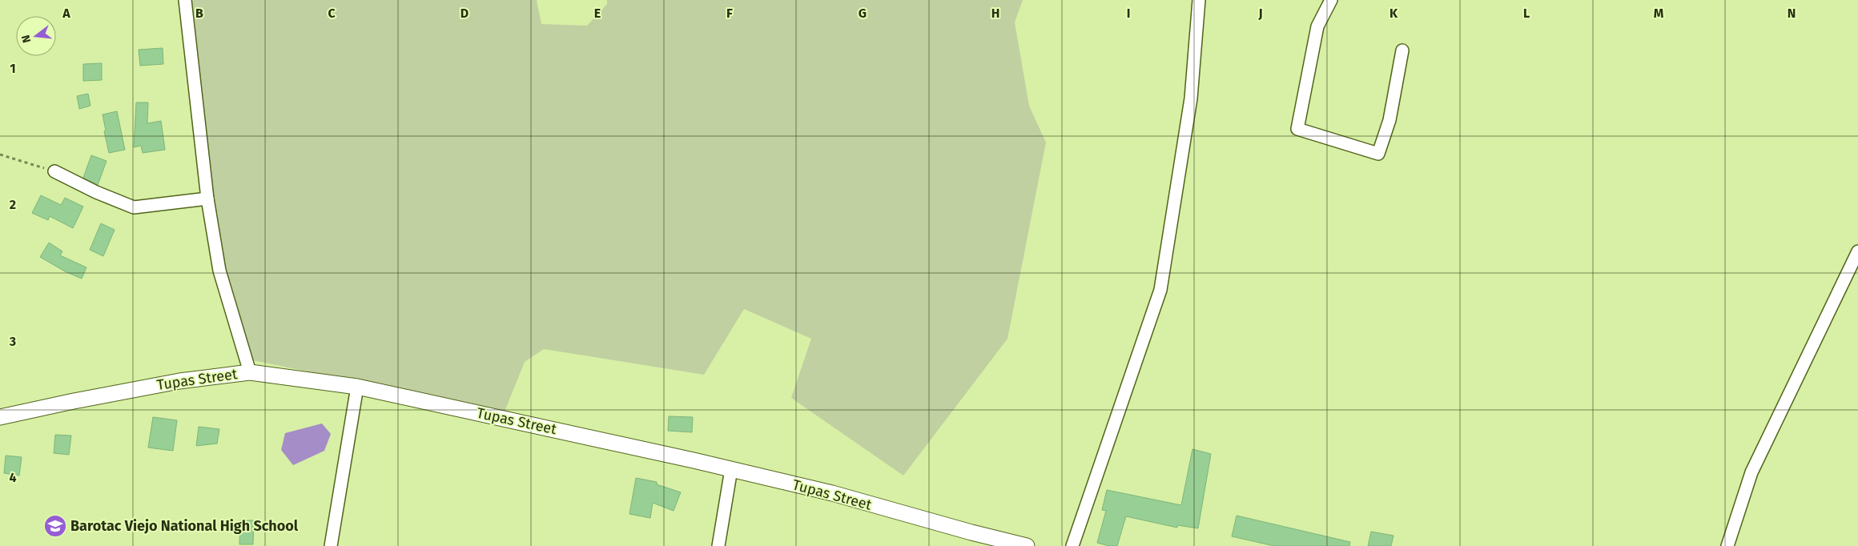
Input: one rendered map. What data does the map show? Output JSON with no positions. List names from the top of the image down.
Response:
{
  "streets": {
    "street": ["Tupas Street"]
  },
  "places": {
    "school or university": ["Barotac Viejo National High School"]
  },
  "north": "left",
  "grid": {
    "columns": [
      "A",
      "B",
      "C",
      "D",
      "E",
      "F",
      "G",
      "H",
      "I",
      "J",
      "K",
      "L",
      "M",
      "N"
    ],
    "rows": [
      "1",
      "2",
      "3",
      "4"
    ]
  }
}
